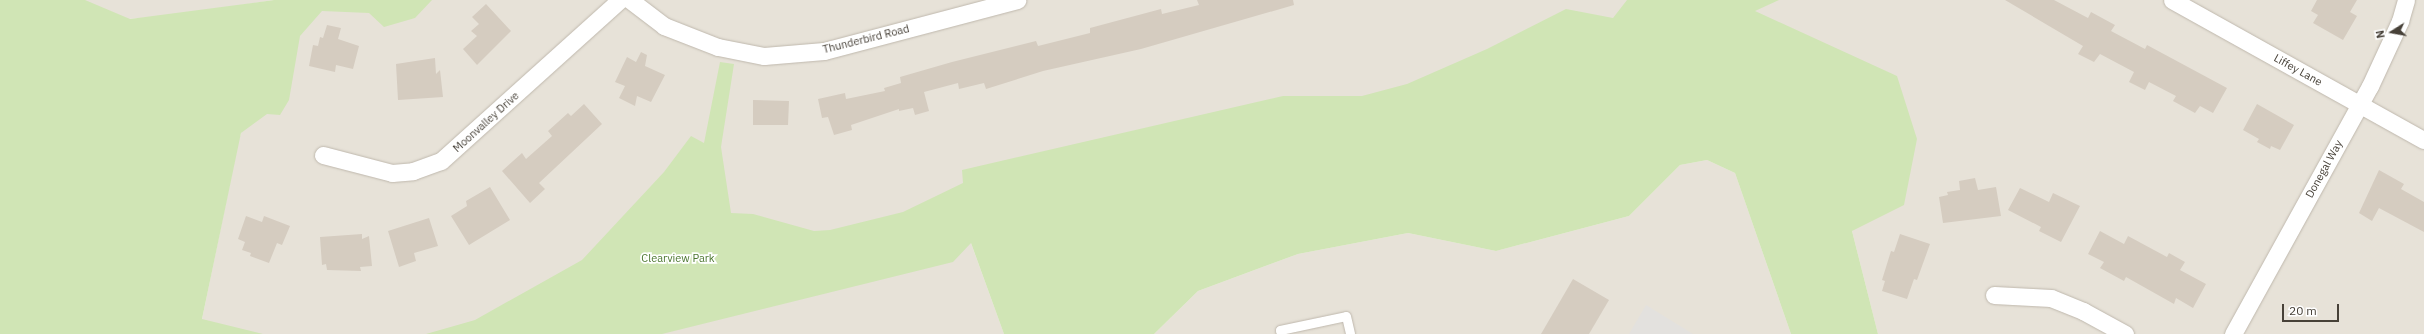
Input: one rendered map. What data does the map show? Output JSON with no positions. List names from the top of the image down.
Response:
{
  "streets": {
    "street": [
      "Thunderbird Road",
      "Liffey Lane",
      "Moonvalley Drive",
      "Donegal Way"
    ]
  },
  "crossings": [
    ["Liffey Lane", "Donegal Way"]
  ],
  "parks": ["Clearview Park"],
  "scale_bar": "20 m",
  "north": "left"
}
